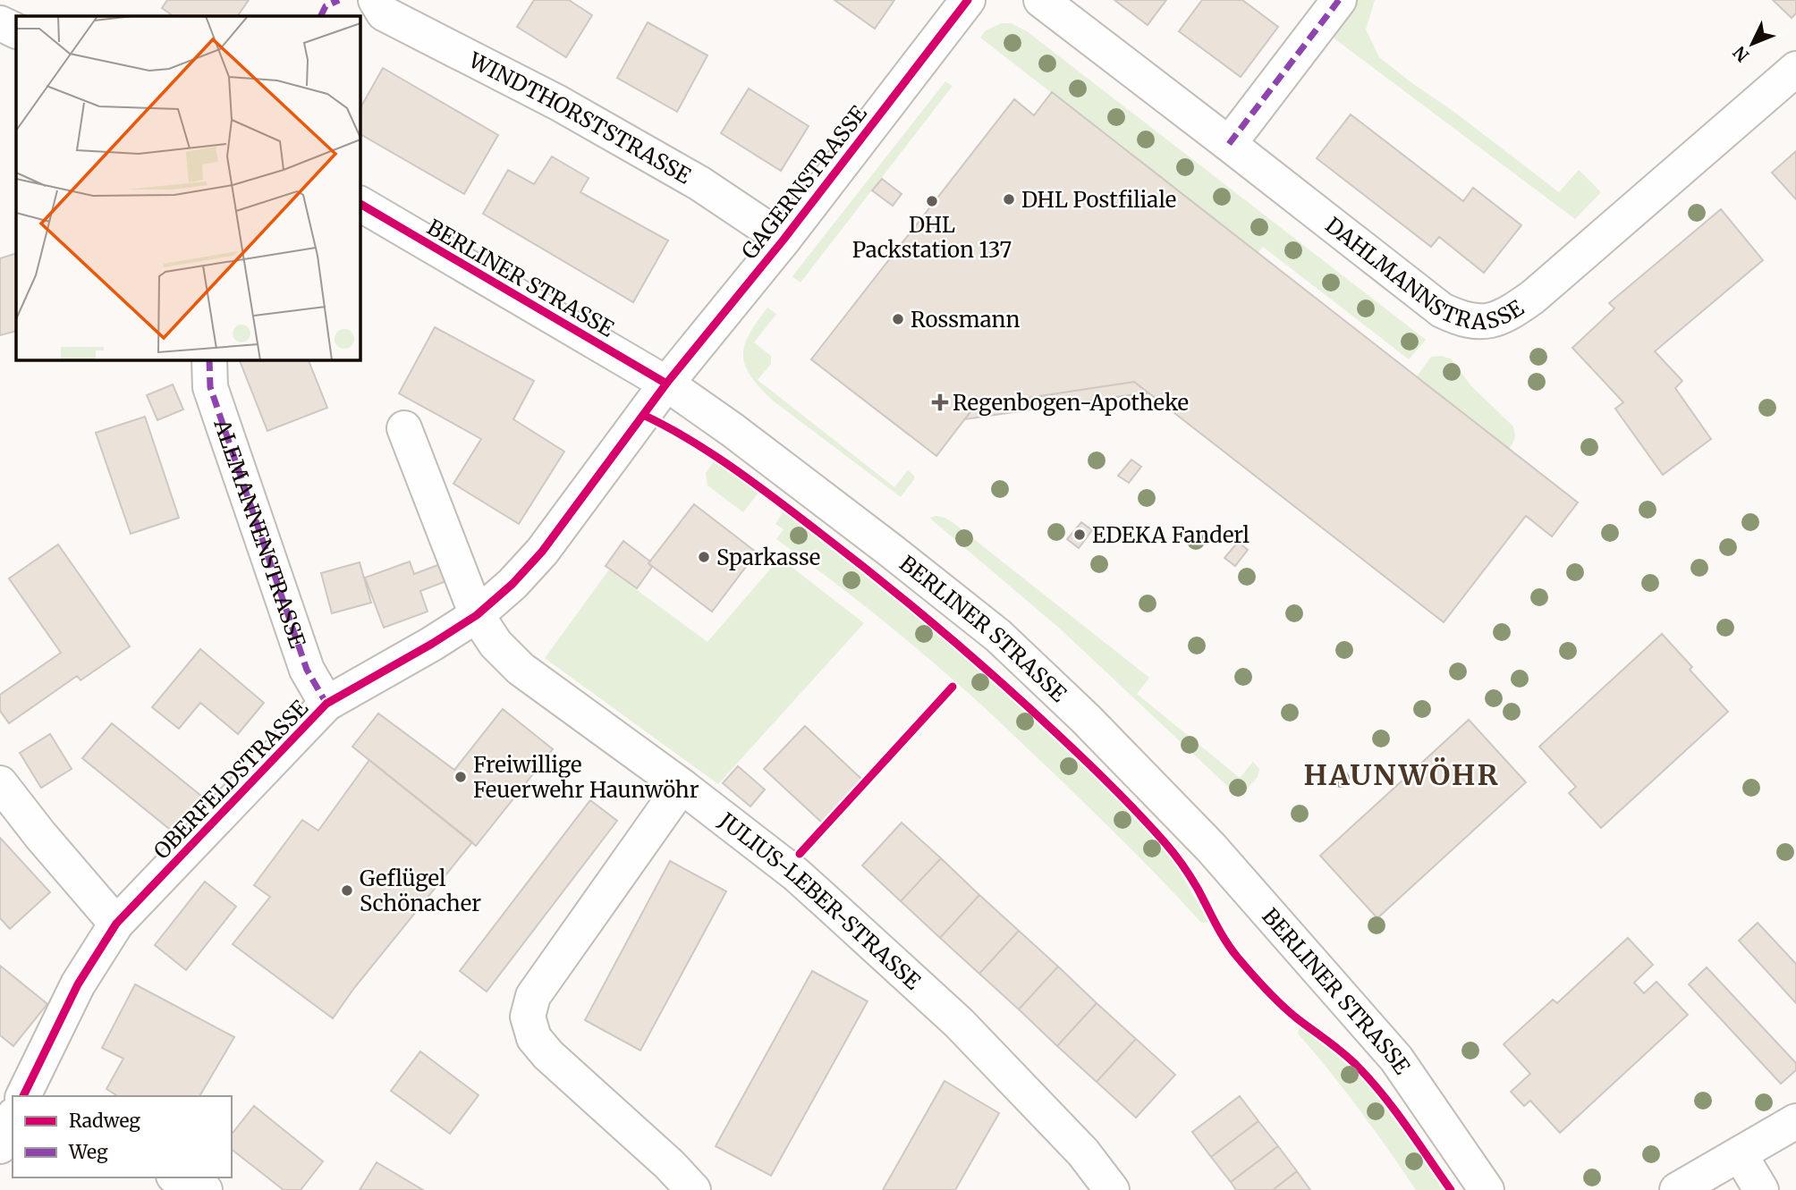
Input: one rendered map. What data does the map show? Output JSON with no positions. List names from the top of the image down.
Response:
{
  "streets": {
    "street": [
      "WINDTHORSTSTRASSE",
      "GAGERNSTRASSE",
      "DAHLMANNSTRASSE",
      "BERLINER STRASSE",
      "ALEMANNENSTRASSE",
      "OBERFELDSTRASSE",
      "JULIUS-LEBER-STRASSE"
    ]
  },
  "crossings": [
    ["WINDTHORSTSTRASSE", "GAGERNSTRASSE"],
    ["GAGERNSTRASSE", "BERLINER STRASSE"],
    ["GAGERNSTRASSE", "OBERFELDSTRASSE"],
    ["BERLINER STRASSE", "OBERFELDSTRASSE"],
    ["ALEMANNENSTRASSE", "OBERFELDSTRASSE"],
    ["OBERFELDSTRASSE", "JULIUS-LEBER-STRASSE"]
  ],
  "districts": ["HAUNWÖHR"],
  "places": {
    "other": [
      "DHL Postfiliale",
      "DHL Packstation 137",
      "Rossmann",
      "EDEKA Fanderl",
      "Sparkasse",
      "Freiwillige Feuerwehr Haunwöhr",
      "Geflügel Schönacher"
    ],
    "health": ["Regenbogen-Apotheke"]
  },
  "legend": ["Radweg", "Weg"],
  "north": "bottom left"
}
